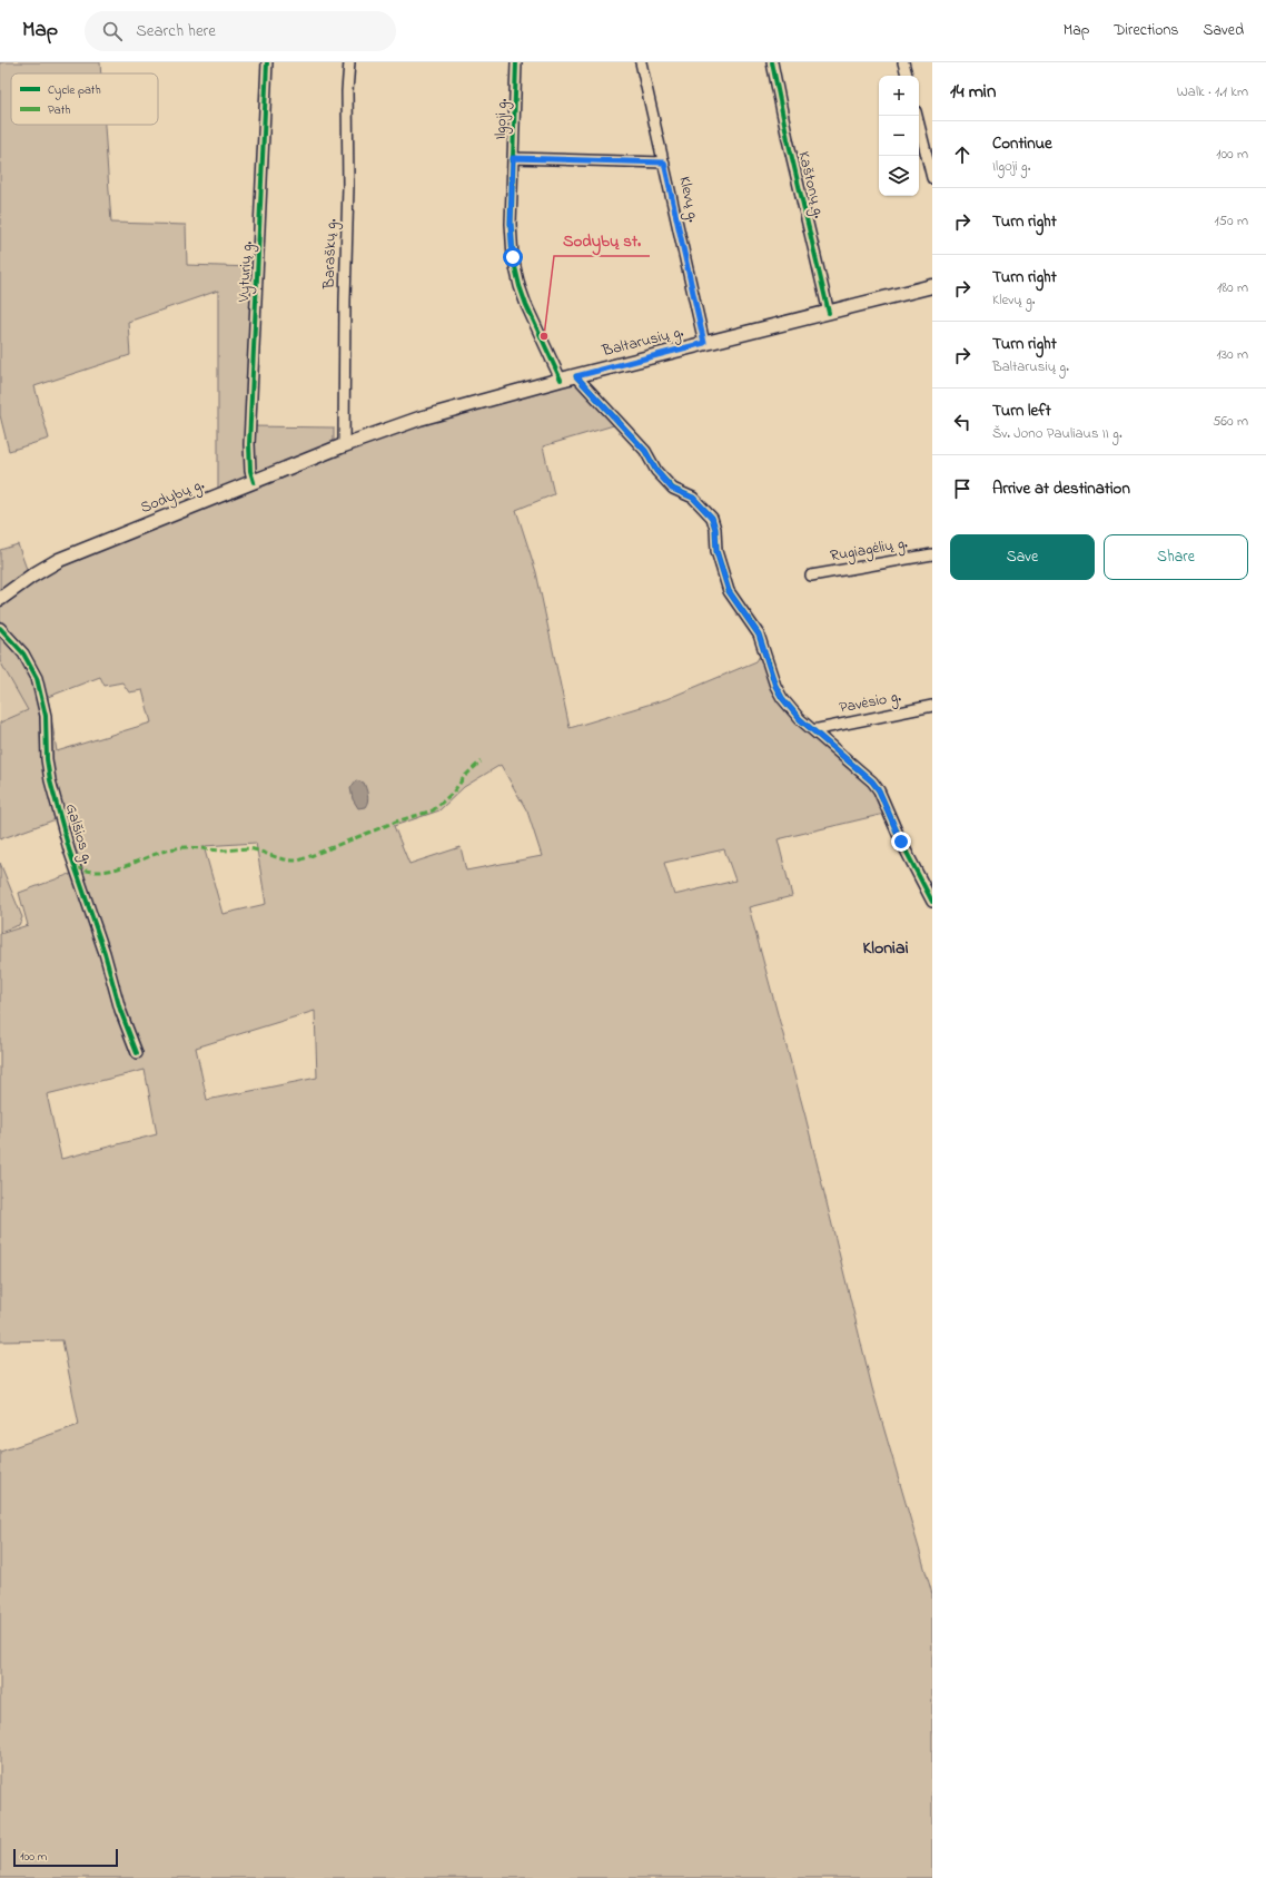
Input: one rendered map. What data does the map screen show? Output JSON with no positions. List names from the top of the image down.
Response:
{
  "streets": {
    "main road": ["Baltarusių g.", "Sodybų g."],
    "street": [
      "Ilgoji g.",
      "Kaštonų g.",
      "Klevų g.",
      "Baraškų g.",
      "Vyturių g.",
      "Rugiagėlių g.",
      "Pavėsio g.",
      "Galšios g."
    ]
  },
  "crossings": [
    ["Ilgoji g.", "Baltarusių g."],
    ["Kaštonų g.", "Baltarusių g."],
    ["Klevų g.", "Baltarusių g."],
    ["Baraškų g.", "Sodybų g."],
    ["Vyturių g.", "Sodybų g."],
    ["Baltarusių g.", "Sodybų g."]
  ],
  "districts": ["Kloniai"],
  "places": ["Sodybų st."],
  "legend": ["Cycle path", "Path"],
  "scale_bar": "100 m",
  "page": {
    "header": "Map",
    "search": "Search here",
    "nav": ["Map", "Directions", "Saved"],
    "heading": ["14 min", "Walk · 1.1 km"],
    "map_buttons": ["+", "−"],
    "list": [
      ["Continue", "Ilgoji g.", "100 m"],
      ["Turn right", "150 m"],
      ["Turn right", "Klevų g.", "180 m"],
      ["Turn right", "Baltarusių g.", "130 m"],
      ["Turn left", "Šv. Jono Pauliaus II g.", "560 m"],
      "Arrive at destination"
    ],
    "buttons": ["Save", "Share"],
    "scale": "100 m"
  }
}
